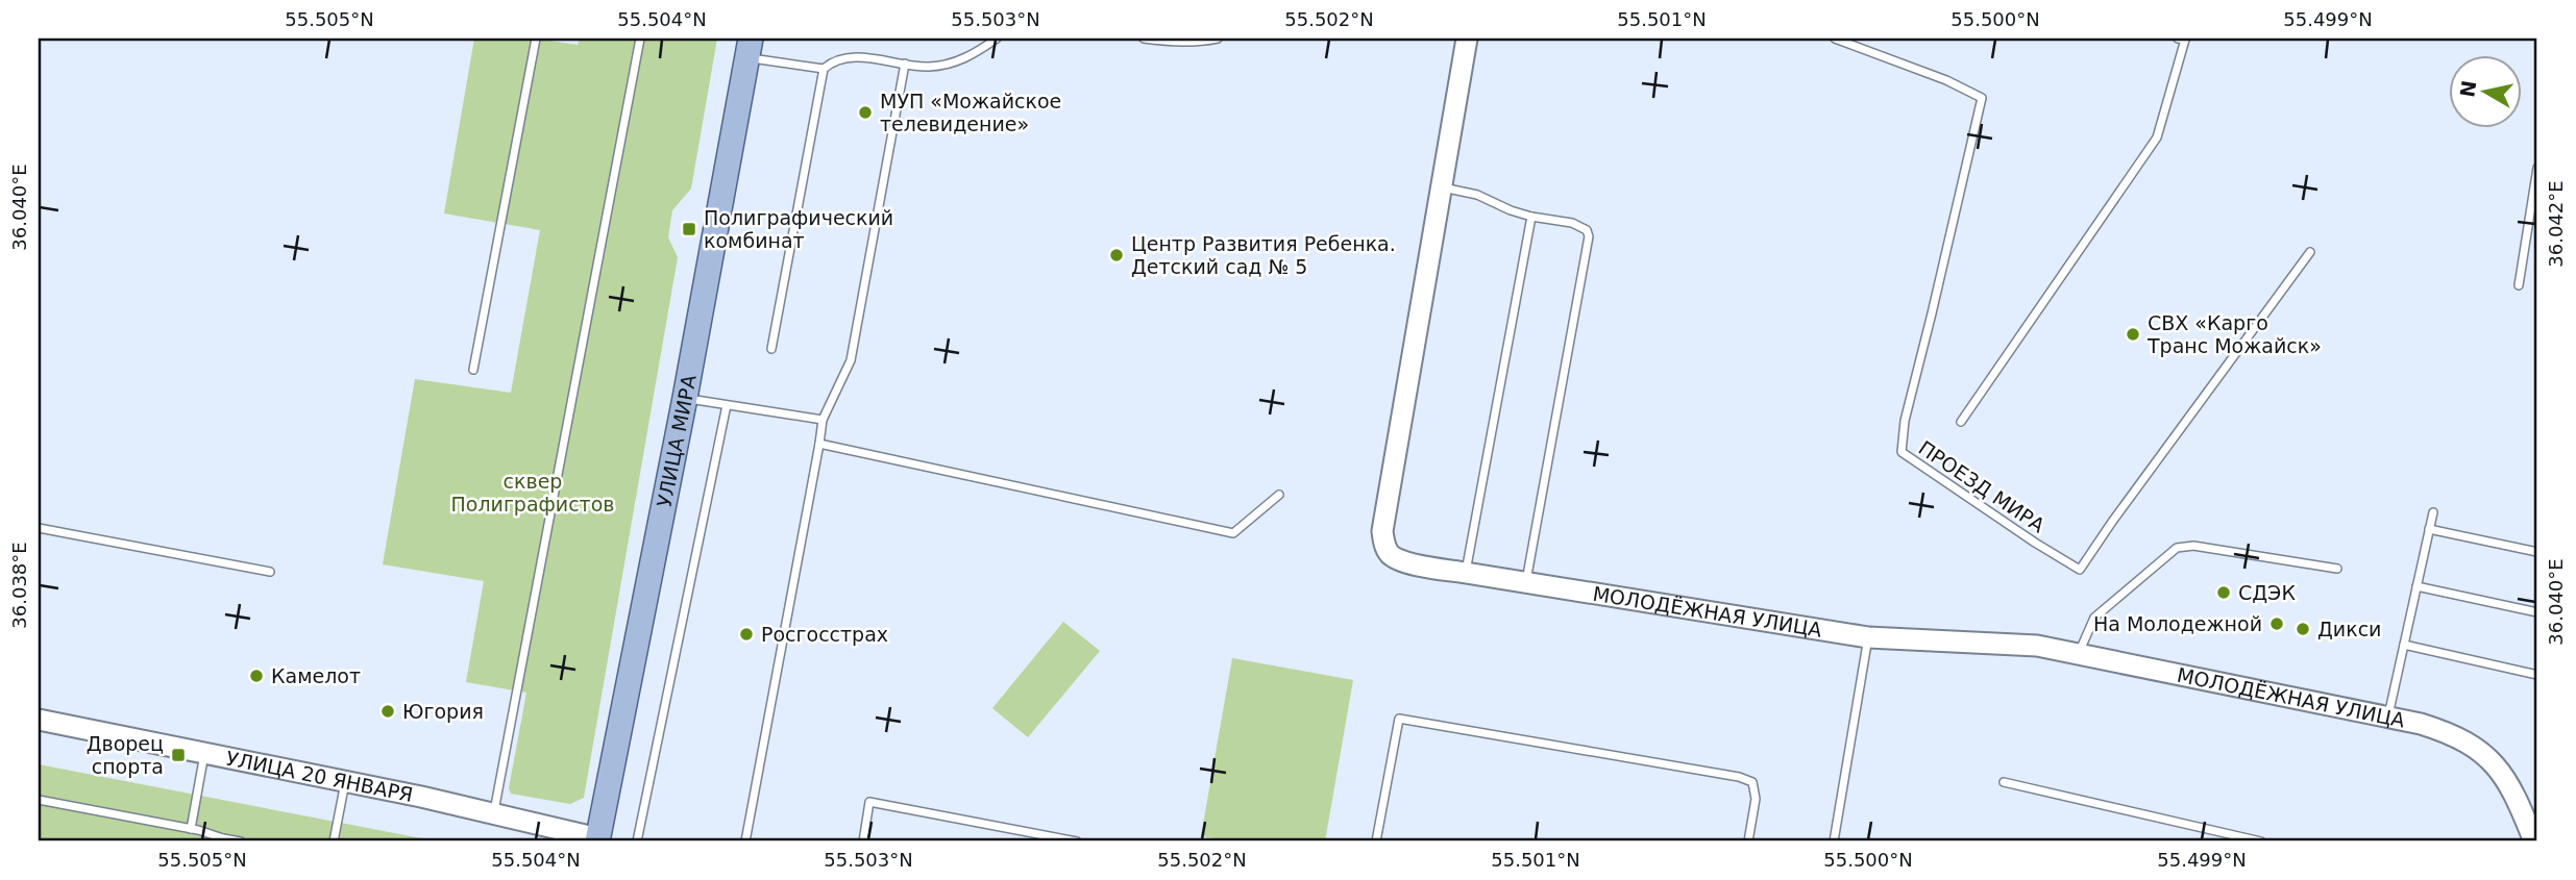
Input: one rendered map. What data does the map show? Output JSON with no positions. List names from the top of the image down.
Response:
{
  "streets": {
    "main road": ["УЛИЦА МИРА"],
    "street": ["МОЛОДЁЖНАЯ УЛИЦА", "УЛИЦА 20 ЯНВАРЯ"],
    "lane": ["ПРОЕЗД МИРА"]
  },
  "crossings": [
    ["УЛИЦА МИРА", "УЛИЦА 20 ЯНВАРЯ"]
  ],
  "parks": ["сквер Полиграфистов"],
  "places": {
    "other": [
      "МУП «Можайское телевидение»",
      "Центр Развития Ребенка. Детский сад № 5",
      "СВХ «Карго Транс Можайск»",
      "СДЭК",
      "На Молодежной",
      "Дикси",
      "Росгосстрах",
      "Камелот",
      "Югория"
    ],
    "transit": ["Полиграфический комбинат", "Дворец спорта"]
  },
  "north": "left",
  "coordinates": [
    "55.505°N",
    "55.504°N",
    "55.503°N",
    "55.502°N",
    "55.501°N",
    "55.500°N",
    "55.499°N",
    "36.040°E",
    "36.042°E",
    "36.038°E"
  ]
}
